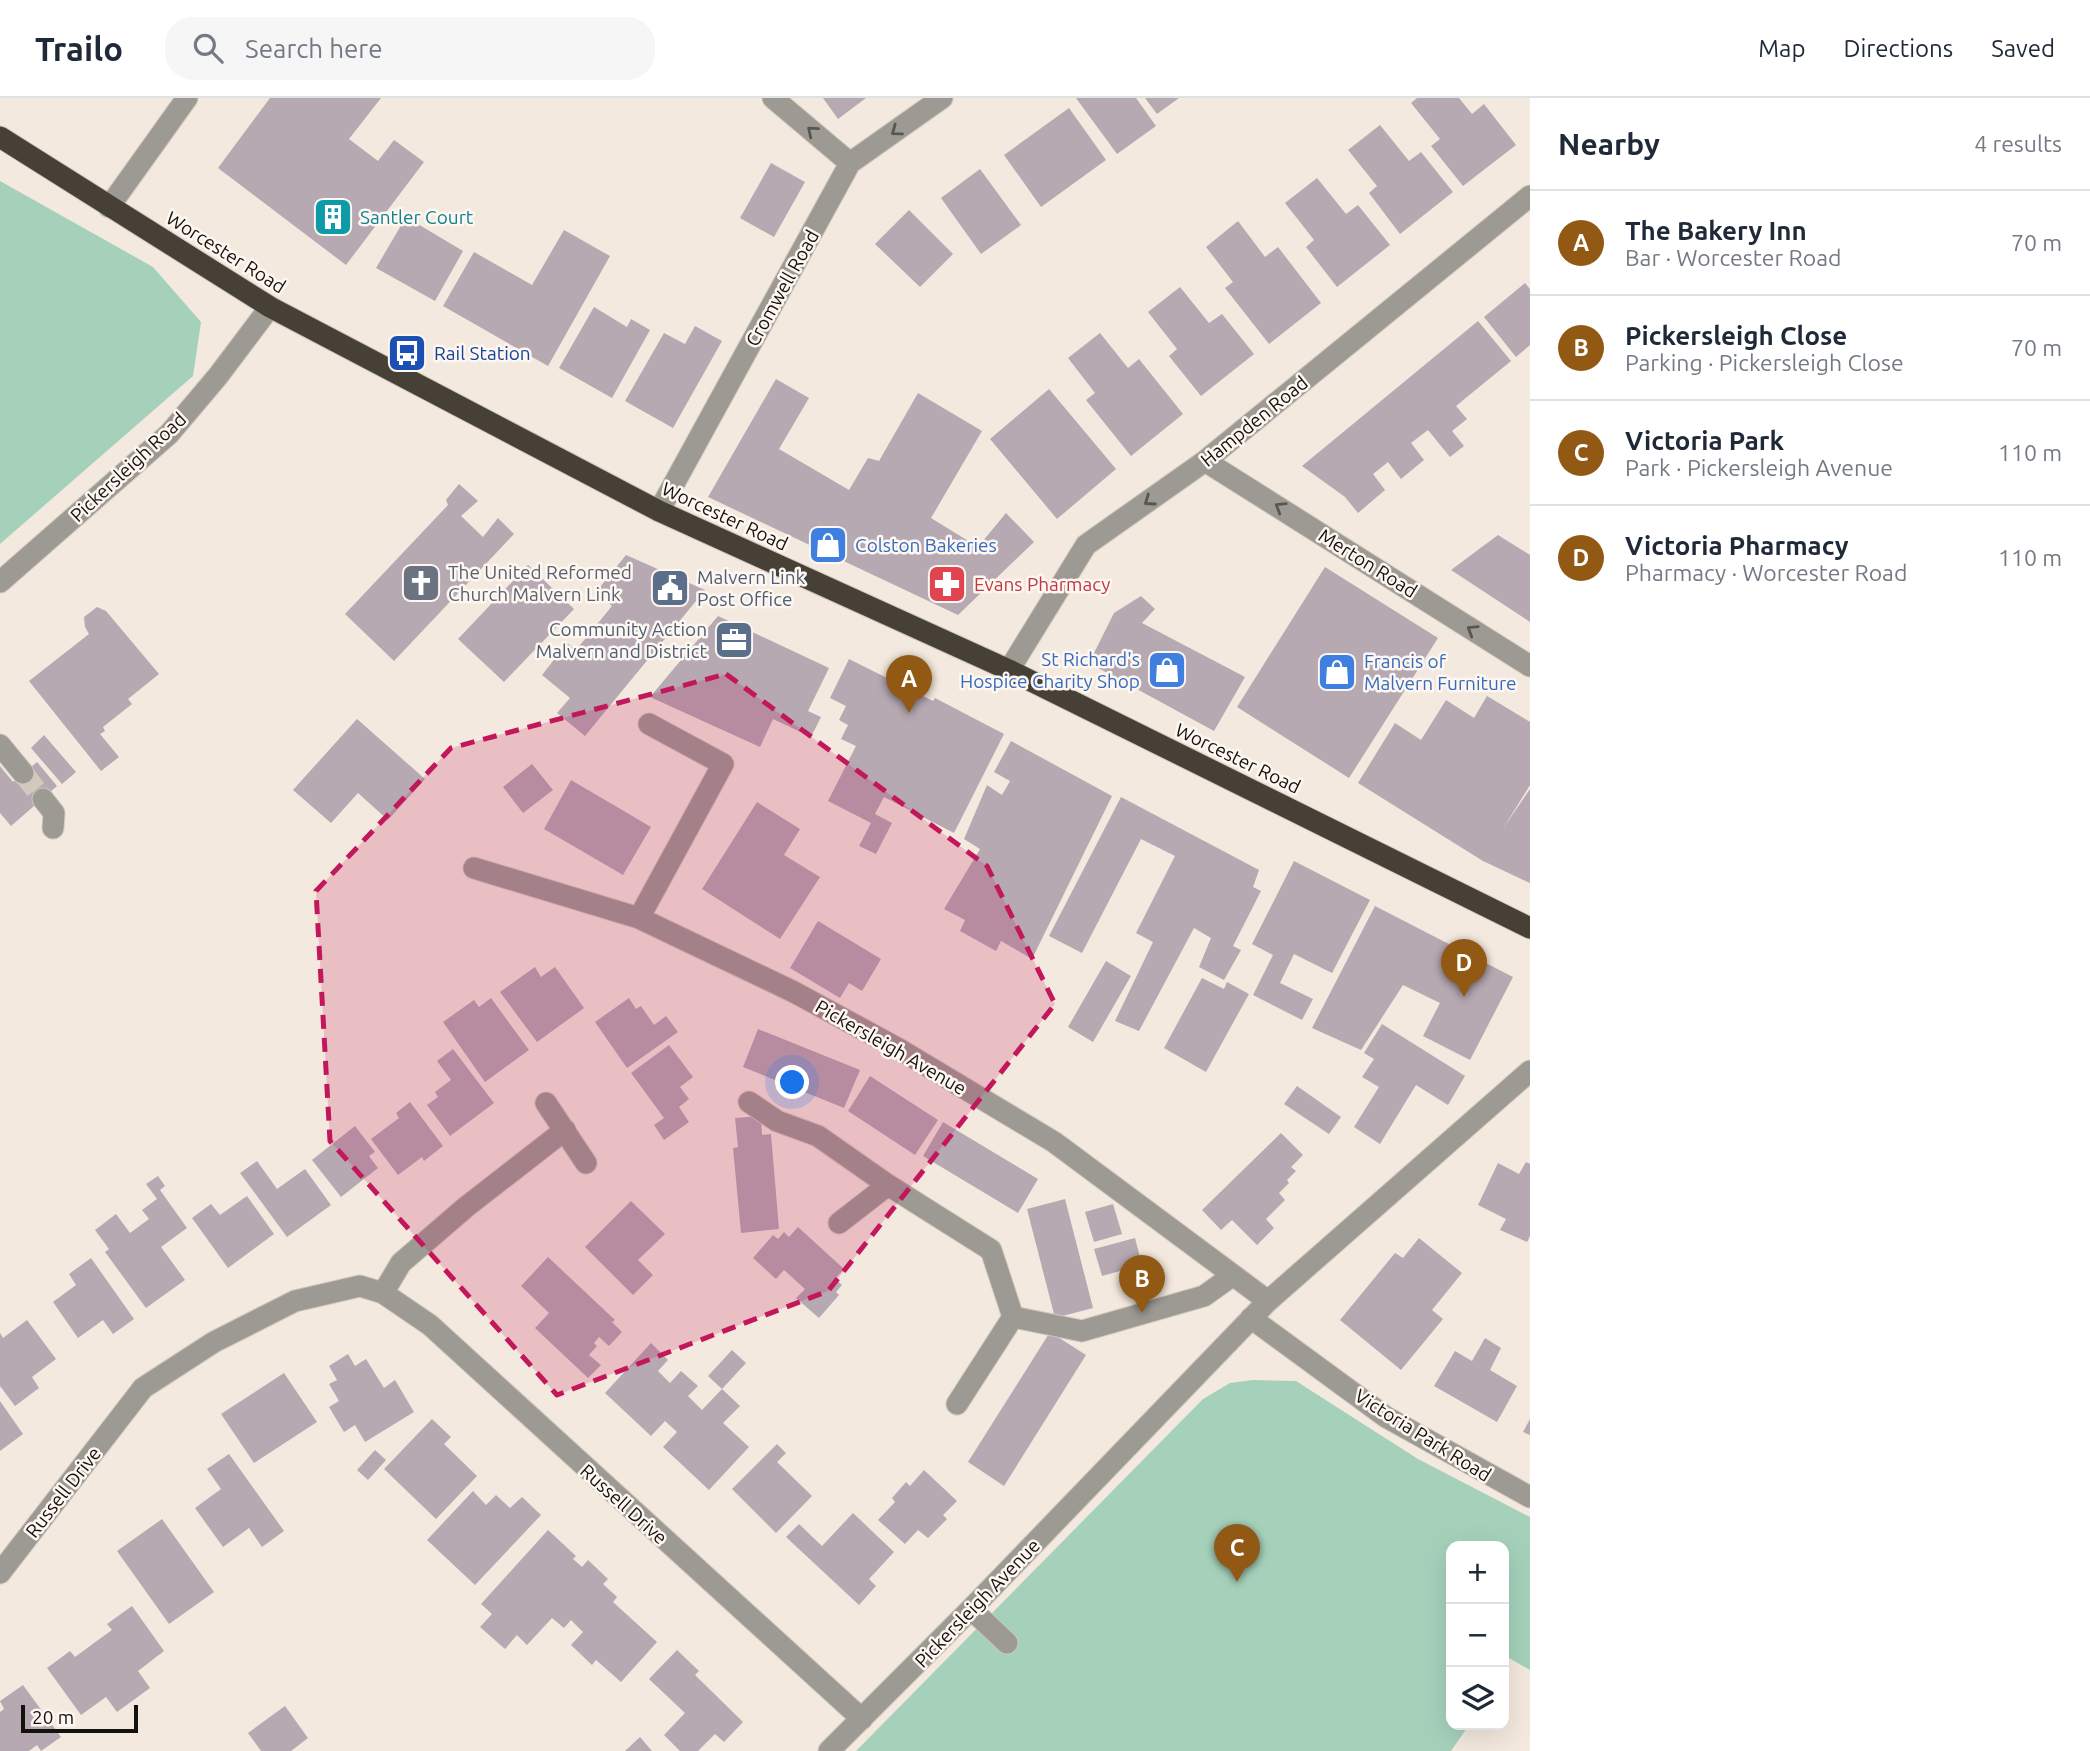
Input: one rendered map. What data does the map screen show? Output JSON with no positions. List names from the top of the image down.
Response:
{
  "streets": {
    "highway": ["Worcester Road"],
    "street": [
      "Cromwell Road",
      "Hampden Road",
      "Pickersleigh Road",
      "Merton Road",
      "Pickersleigh Avenue",
      "Victoria Park Road",
      "Russell Drive"
    ]
  },
  "crossings": [
    ["Worcester Road", "Cromwell Road"],
    ["Worcester Road", "Hampden Road"],
    ["Worcester Road", "Pickersleigh Road"],
    ["Hampden Road", "Merton Road"],
    ["Pickersleigh Avenue", "Victoria Park Road"],
    ["Pickersleigh Avenue", "Russell Drive"]
  ],
  "one_way": ["Hampden Road", "Merton Road"],
  "places": {
    "building": ["Santler Court"],
    "bus stop": ["Rail Station"],
    "shop": ["Colston Bakeries", "St Richard's Hospice Charity Shop", "Francis of Malvern Furniture"],
    "church": ["The United Reformed Church Malvern Link"],
    "pharmacy": ["Evans Pharmacy"],
    "public building": ["Malvern Link Post Office"],
    "office": ["Community Action Malvern and District"]
  },
  "scale_bar": "20 m",
  "page": {
    "header": "Trailo",
    "search": "Search here",
    "nav": ["Map", "Directions", "Saved"],
    "heading": ["Nearby", "4 results"],
    "list": [
      {
        "mark": "A",
        "name": "The Bakery Inn",
        "note": "Bar · Worcester Road",
        "value": "70 m"
      },
      {
        "mark": "B",
        "name": "Pickersleigh Close",
        "note": "Parking · Pickersleigh Close",
        "value": "70 m"
      },
      {
        "mark": "C",
        "name": "Victoria Park",
        "note": "Park · Pickersleigh Avenue",
        "value": "110 m"
      },
      {
        "mark": "D",
        "name": "Victoria Pharmacy",
        "note": "Pharmacy · Worcester Road",
        "value": "110 m"
      }
    ],
    "pins": [
      "A",
      "D",
      "B",
      "C"
    ],
    "map_buttons": ["+", "−"],
    "scale": "20 m"
  }
}
